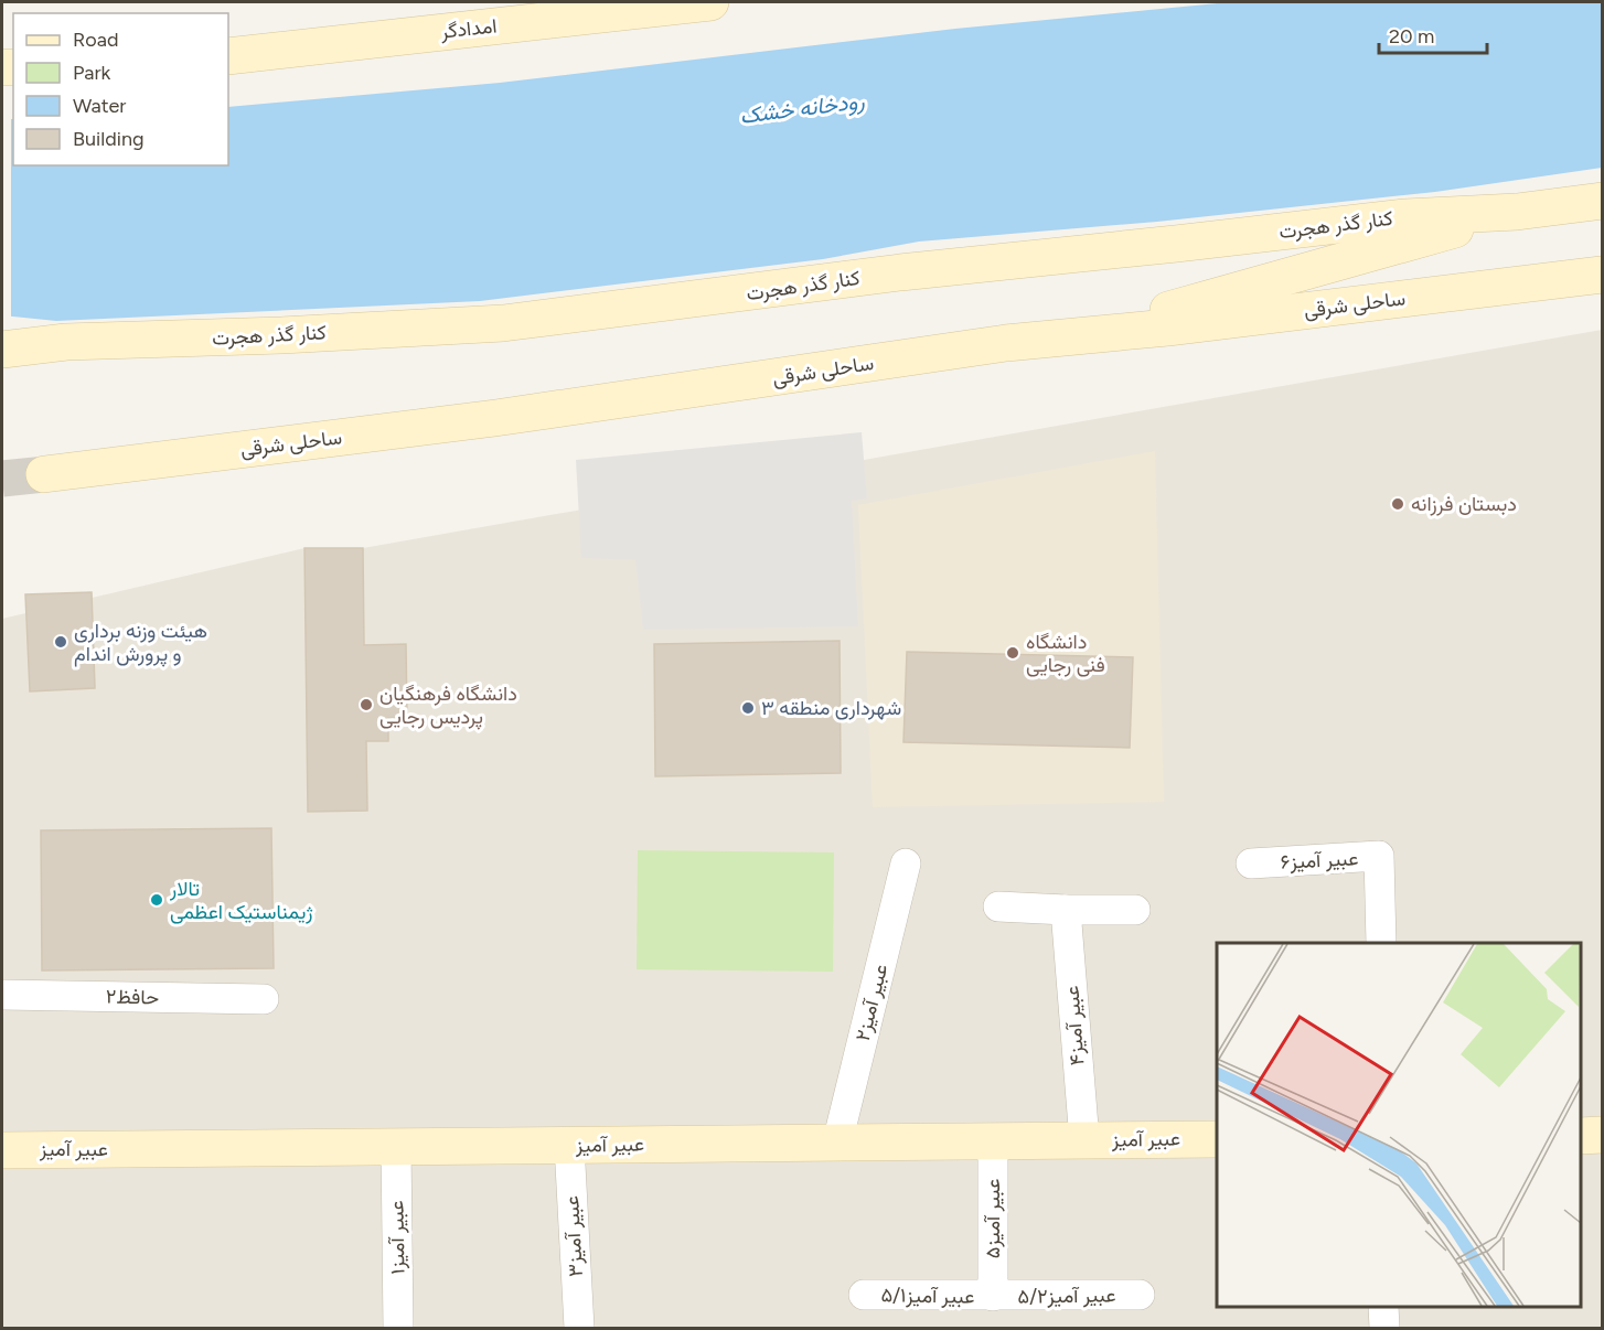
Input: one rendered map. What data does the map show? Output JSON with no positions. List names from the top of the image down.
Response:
{
  "streets": {
    "main road": [
      "امدادگر",
      "کنار گذر هجرت",
      "ساحلی شرقی",
      "عبیر آمیز"
    ],
    "street": [
      "۶عبیر آمیز",
      "۲حافظ",
      "۲عبیر آمیز",
      "۴عبیر آمیز",
      "۵عبیر آمیز",
      "۳عبیر آمیز",
      "۱عبیر آمیز",
      "۵/۱عبیر آمیز",
      "۵/۲عبیر آمیز"
    ]
  },
  "crossings": [
    ["۲عبیر آمیز", "عبیر آمیز"],
    ["۴عبیر آمیز", "عبیر آمیز"],
    ["عبیر آمیز", "۵عبیر آمیز"],
    ["عبیر آمیز", "۳عبیر آمیز"],
    ["عبیر آمیز", "۱عبیر آمیز"],
    ["۵عبیر آمیز", "۵/۱عبیر آمیز"],
    ["۵عبیر آمیز", "۵/۲عبیر آمیز"],
    ["۵/۱عبیر آمیز", "۵/۲عبیر آمیز"]
  ],
  "water": ["رودخانه خشک"],
  "places": [
    "دبستان فرزانه",
    "هیئت وزنه برداری و پرورش اندام",
    "دانشگاه فنی رجایی",
    "دانشگاه فرهنگیان پردیس رجایی",
    "شهرداری منطقه ۳",
    "تالار ژیمناستیک اعظمی"
  ],
  "legend": [
    "Road",
    "Park",
    "Water",
    "Building"
  ],
  "scale_bar": "20 m"
}
